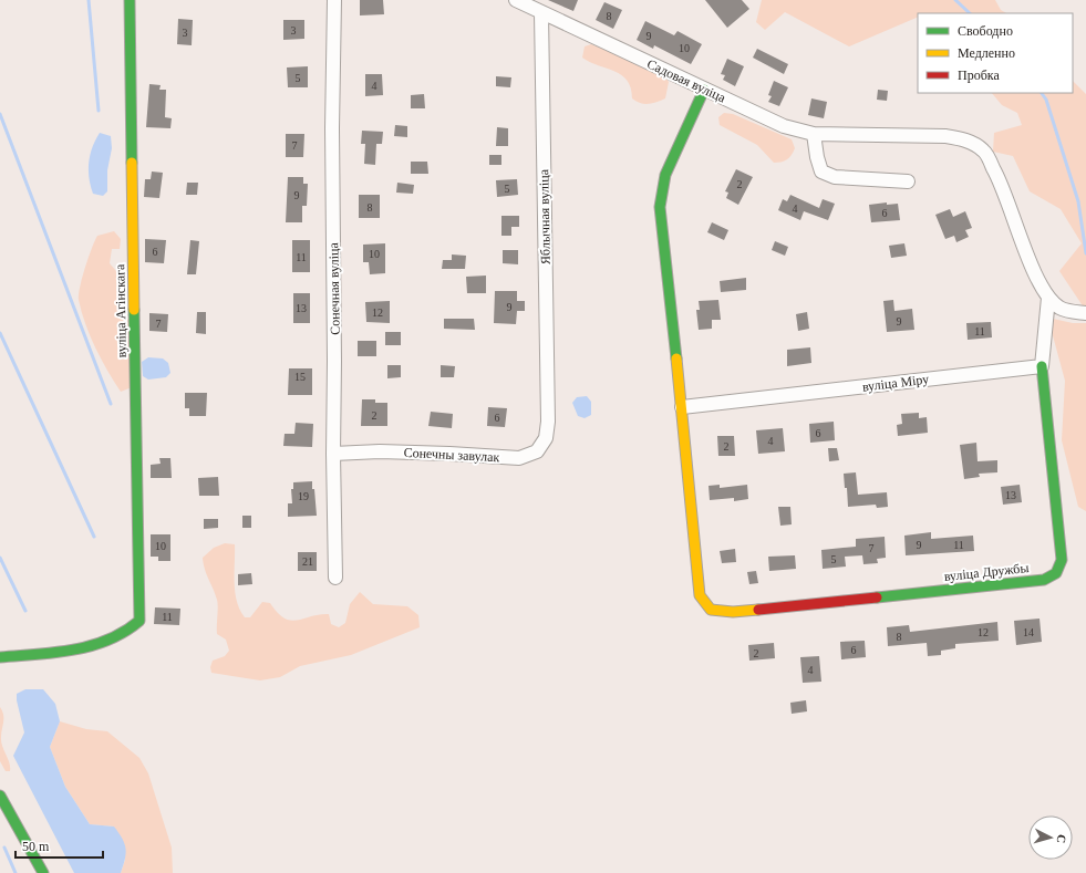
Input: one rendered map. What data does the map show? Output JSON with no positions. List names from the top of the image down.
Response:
{
  "streets": {
    "street": [
      "Садовая вуліца",
      "Яблычная вуліца",
      "Сонечная вуліца",
      "вуліца Агінскага",
      "вуліца Міру",
      "Сонечны завулак",
      "вуліца Дружбы"
    ]
  },
  "crossings": [
    ["Садовая вуліца", "Яблычная вуліца"],
    ["Яблычная вуліца", "Сонечны завулак"],
    ["Сонечная вуліца", "Сонечны завулак"],
    ["вуліца Міру", "вуліца Дружбы"]
  ],
  "house_numbers": [
    "8",
    "3",
    "3",
    "9",
    "10",
    "5",
    "4",
    "7",
    "2",
    "5",
    "9",
    "8",
    "4",
    "6",
    "6",
    "10",
    "11",
    "9",
    "13",
    "12",
    "9",
    "7",
    "11",
    "15",
    "2",
    "6",
    "6",
    "4",
    "2",
    "13",
    "19",
    "9",
    "11",
    "10",
    "7",
    "5",
    "21",
    "11",
    "12",
    "14",
    "8",
    "6",
    "2",
    "4"
  ],
  "legend": ["Свободно", "Медленно", "Пробка"],
  "scale_bar": "50 m",
  "north": "right"
}
